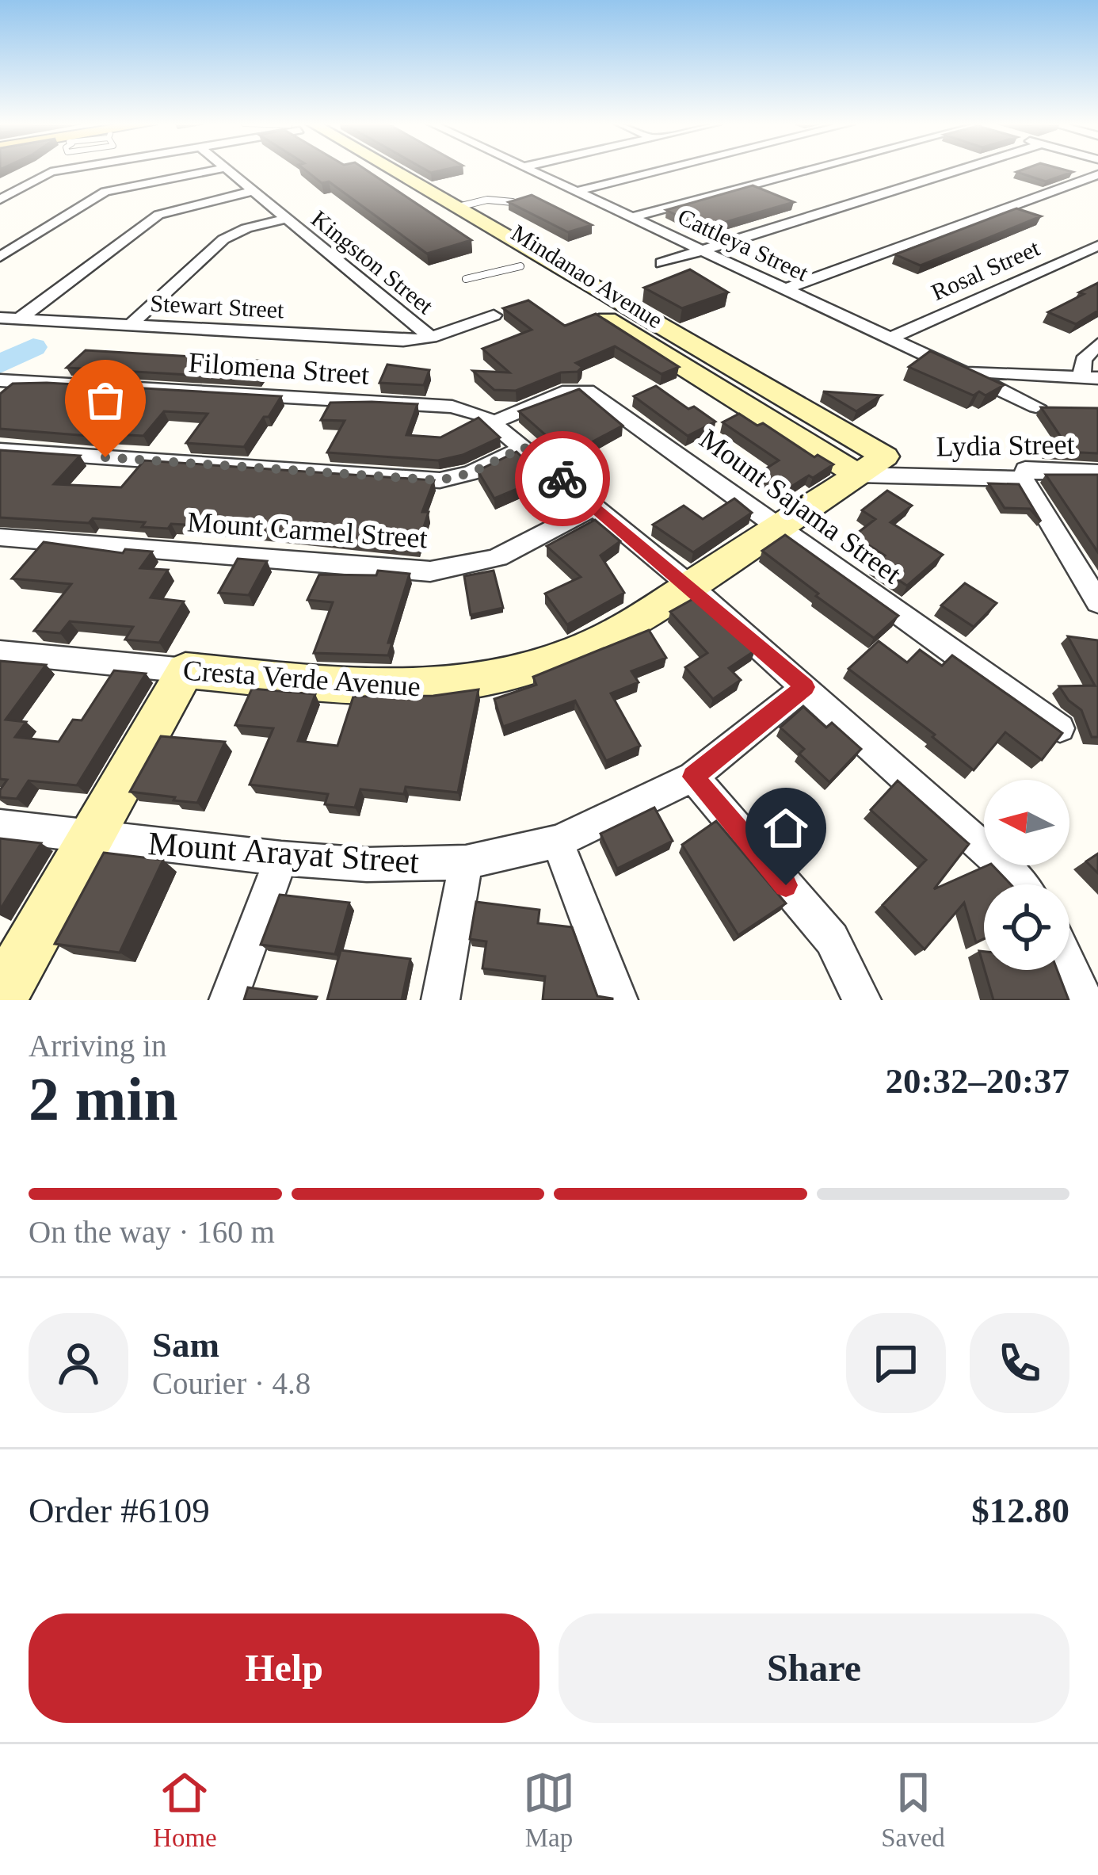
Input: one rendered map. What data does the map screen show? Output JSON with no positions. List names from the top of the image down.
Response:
{
  "streets": {
    "street": [
      "Cattleya Street",
      "Kingston Street",
      "Rosal Street",
      "Mindanao Avenue",
      "Stewart Street",
      "Filomena Street",
      "Lydia Street",
      "Mount Sajama Street",
      "Mount Carmel Street",
      "Cresta Verde Avenue",
      "Mount Arayat Street"
    ]
  },
  "crossings": [
    ["Cattleya Street", "Rosal Street"],
    ["Kingston Street", "Stewart Street"],
    ["Mindanao Avenue", "Lydia Street"],
    ["Mindanao Avenue", "Cresta Verde Avenue"],
    ["Filomena Street", "Mount Sajama Street"],
    ["Lydia Street", "Cresta Verde Avenue"],
    ["Mount Sajama Street", "Cresta Verde Avenue"]
  ],
  "north": "left",
  "page": {
    "heading": ["2 min", "Arriving in", "20:32–20:37"],
    "panel": [
      "Sam",
      "Courier · 4.8",
      "Order #6109",
      "$12.80"
    ],
    "bar": "On the way · 160 m",
    "buttons": ["Help", "Share"],
    "tabs": ["Home", "Map", "Saved"]
  }
}
